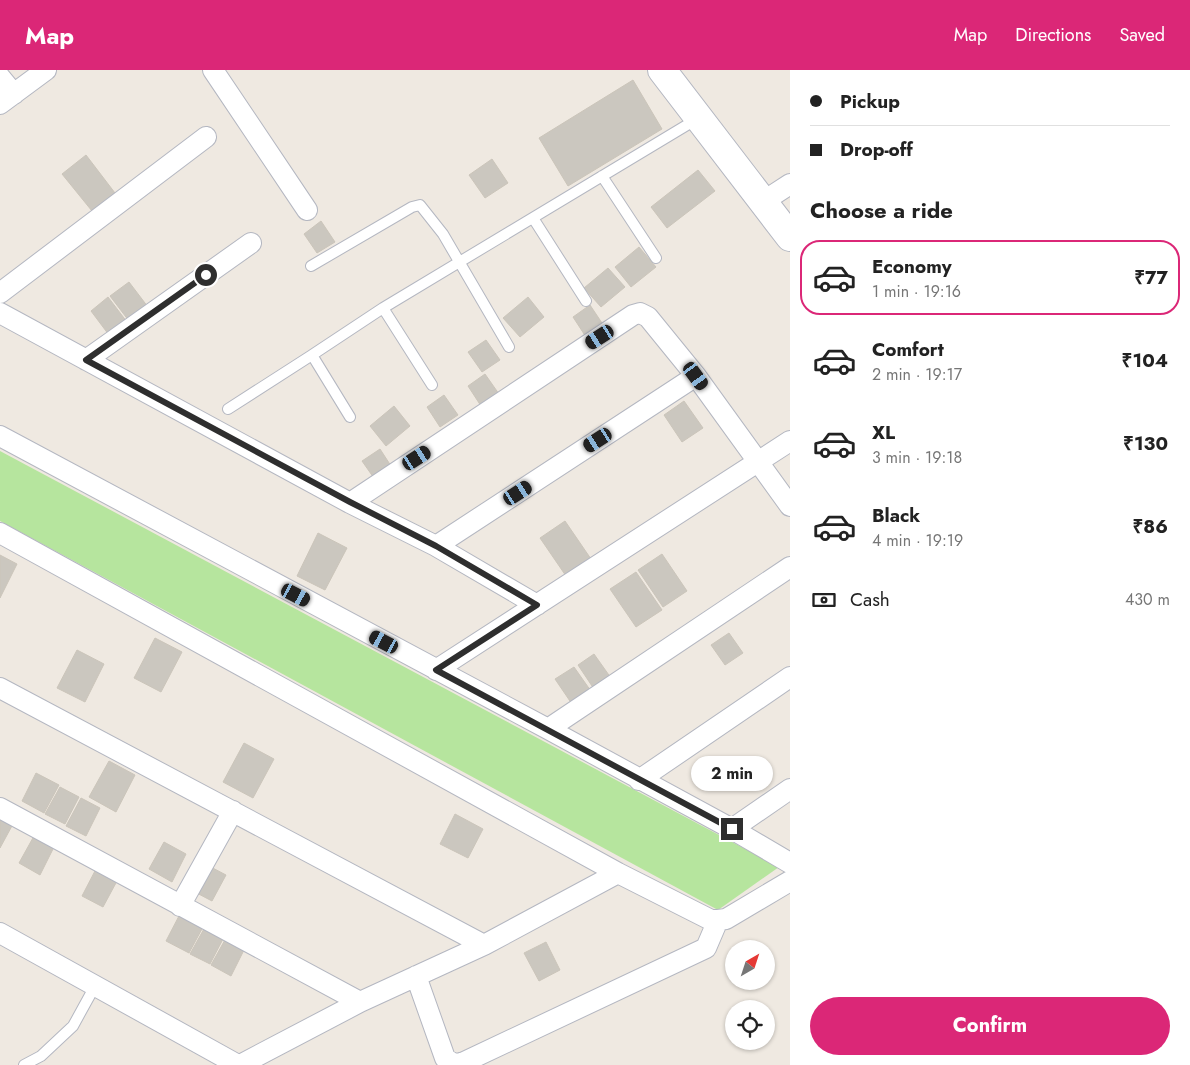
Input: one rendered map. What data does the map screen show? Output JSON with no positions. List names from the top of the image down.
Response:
{
  "north": "top right",
  "page": {
    "header": "Map",
    "nav": ["Map", "Directions", "Saved"],
    "banner": ["Pickup", "Drop-off"],
    "heading": "Choose a ride",
    "list": [
      {
        "name": "Economy",
        "note": "1 min · 19:16",
        "value": "₹77"
      },
      {
        "name": "Comfort",
        "note": "2 min · 19:17",
        "value": "₹104"
      },
      {
        "name": "XL",
        "note": "3 min · 19:18",
        "value": "₹130"
      },
      {
        "name": "Black",
        "note": "4 min · 19:19",
        "value": "₹86"
      }
    ],
    "pay": ["Cash", "430 m"],
    "bubble": "2 min",
    "buttons": "Confirm"
  }
}
